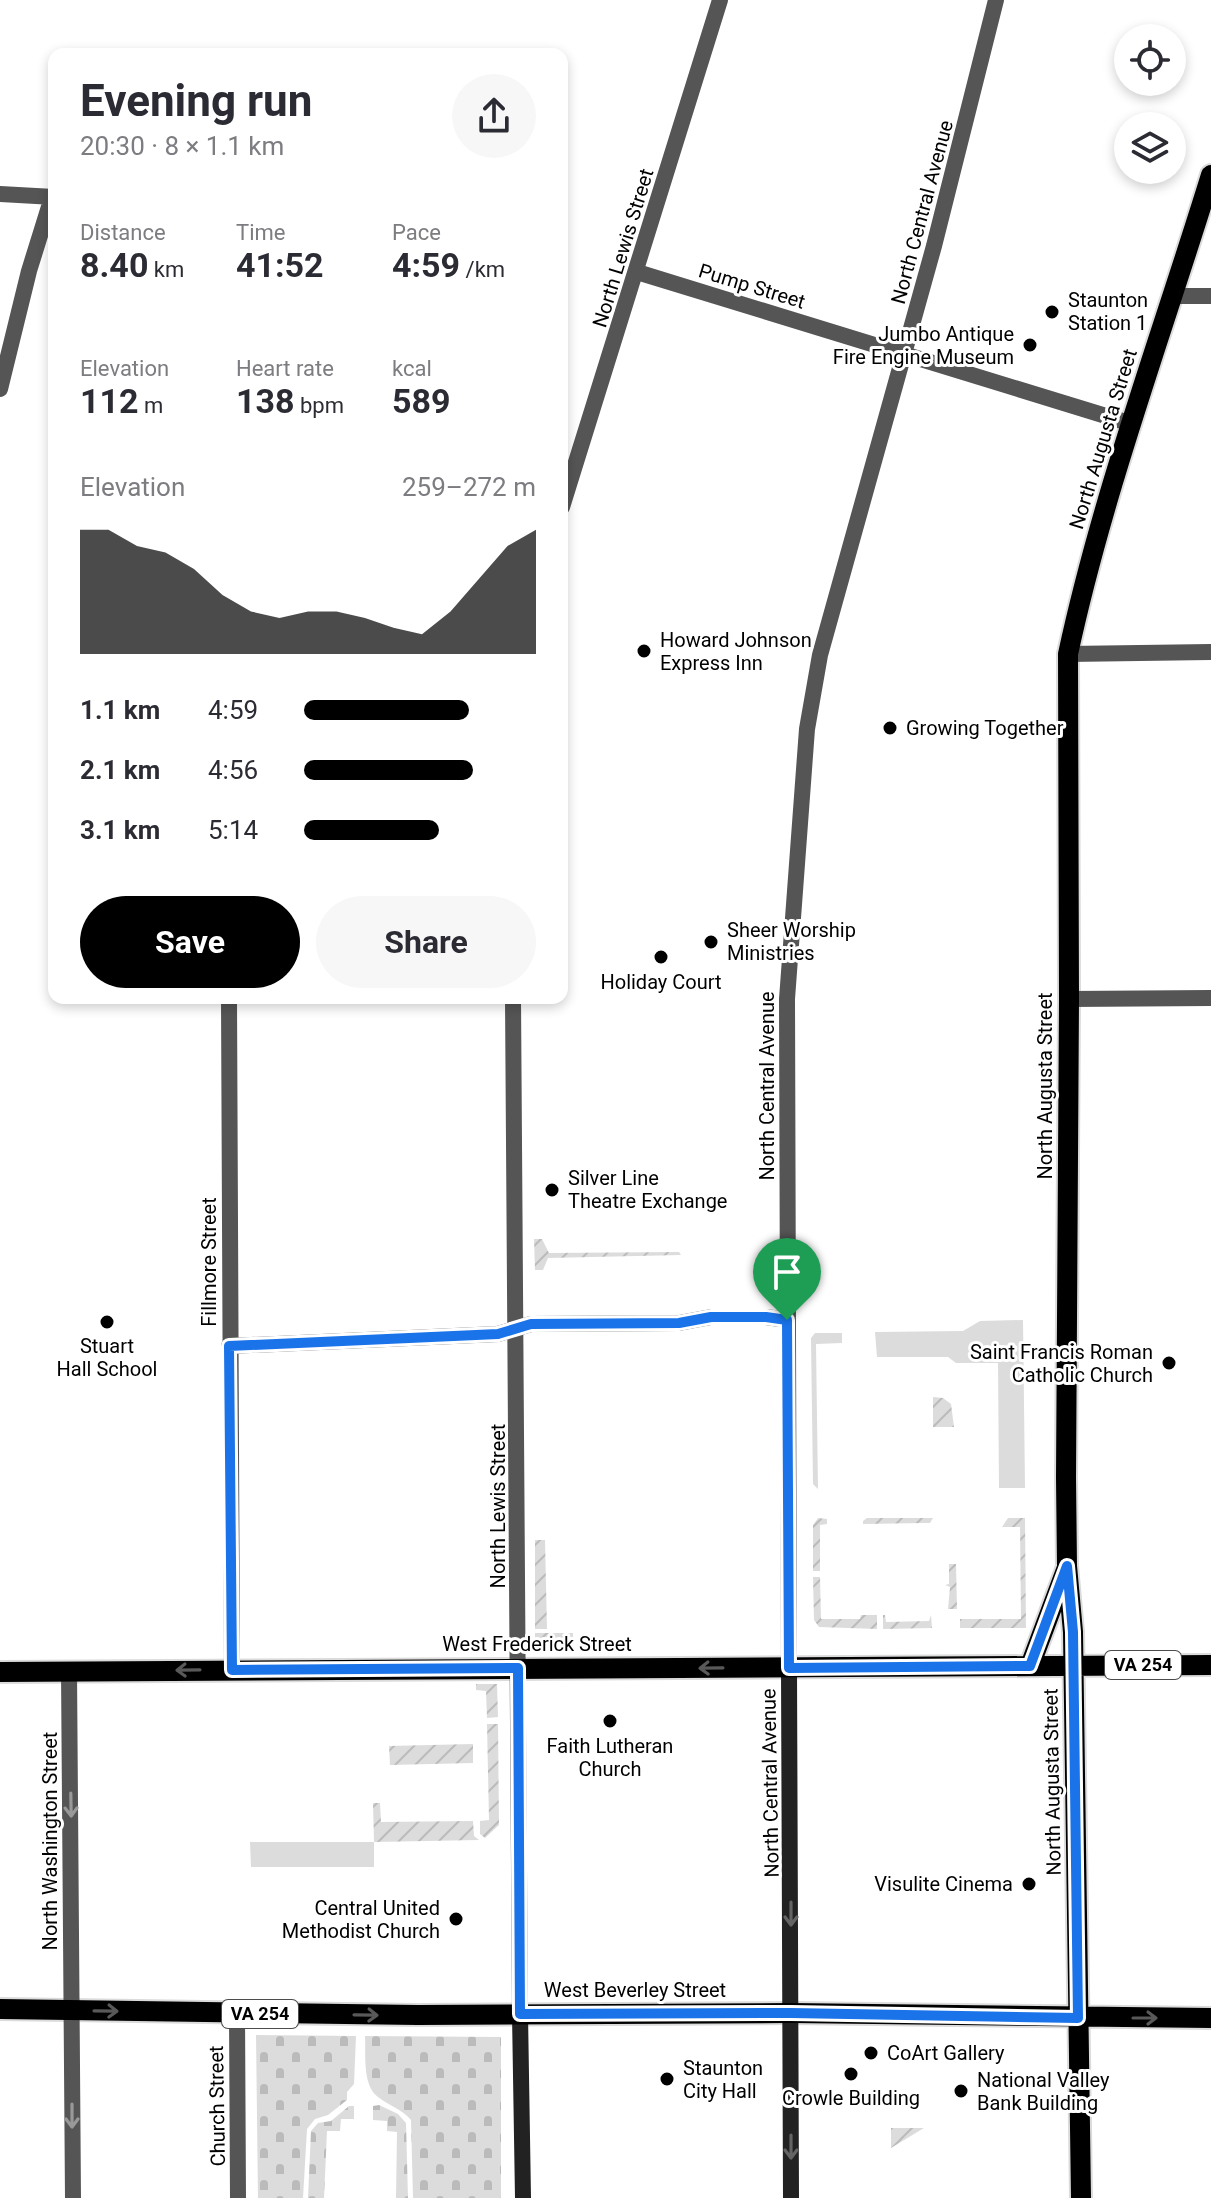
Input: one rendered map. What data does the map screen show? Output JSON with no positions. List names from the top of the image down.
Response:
{
  "streets": {
    "main road": [
      "North Central Avenue",
      "North Augusta Street",
      "West Frederick Street",
      "VA 254",
      "West Beverley Street"
    ],
    "street": [
      "North Lewis Street",
      "Pump Street",
      "Fillmore Street",
      "North Washington Street",
      "Church Street"
    ]
  },
  "crossings": [
    ["North Central Avenue", "Pump Street"],
    ["North Central Avenue", "West Frederick Street"],
    ["North Central Avenue", "West Beverley Street"],
    ["North Lewis Street", "Pump Street"],
    ["North Lewis Street", "West Frederick Street"],
    ["North Lewis Street", "West Beverley Street"],
    ["Pump Street", "North Augusta Street"],
    ["North Augusta Street", "West Frederick Street"],
    ["North Augusta Street", "VA 254"],
    ["North Augusta Street", "West Beverley Street"],
    ["Fillmore Street", "West Frederick Street"],
    ["West Frederick Street", "VA 254"],
    ["West Frederick Street", "North Washington Street"],
    ["VA 254", "West Beverley Street"],
    ["North Washington Street", "West Beverley Street"],
    ["West Beverley Street", "Church Street"]
  ],
  "one_way": ["West Frederick Street", "North Washington Street", "West Beverley Street"],
  "places": [
    "Staunton Station 1",
    "Jumbo Antique Fire Engine Museum",
    "Howard Johnson Express Inn",
    "Growing Together",
    "Sheer Worship Ministries",
    "Holiday Court",
    "Silver Line Theatre Exchange",
    "Stuart Hall School",
    "Saint Francis Roman Catholic Church",
    "Faith Lutheran Church",
    "Visulite Cinema",
    "Central United Methodist Church",
    "CoArt Gallery",
    "Crowle Building",
    "Staunton City Hall",
    "National Valley Bank Building"
  ],
  "page": {
    "heading": ["Evening run", "20:30 · 8 × 1.1 km"],
    "stats": [
      ["Distance", "8.40 km"],
      ["Time", "41:52"],
      ["Pace", "4:59 /km"],
      ["Elevation", "112 m"],
      ["Heart rate", "138 bpm"],
      ["kcal", "589"]
    ],
    "chart": ["Elevation", "259–272 m"],
    "list": [
      {
        "name": "1.1 km",
        "note": "4:59"
      },
      {
        "name": "2.1 km",
        "note": "4:56"
      },
      {
        "name": "3.1 km",
        "note": "5:14"
      }
    ],
    "buttons": ["Save", "Share"]
  }
}
